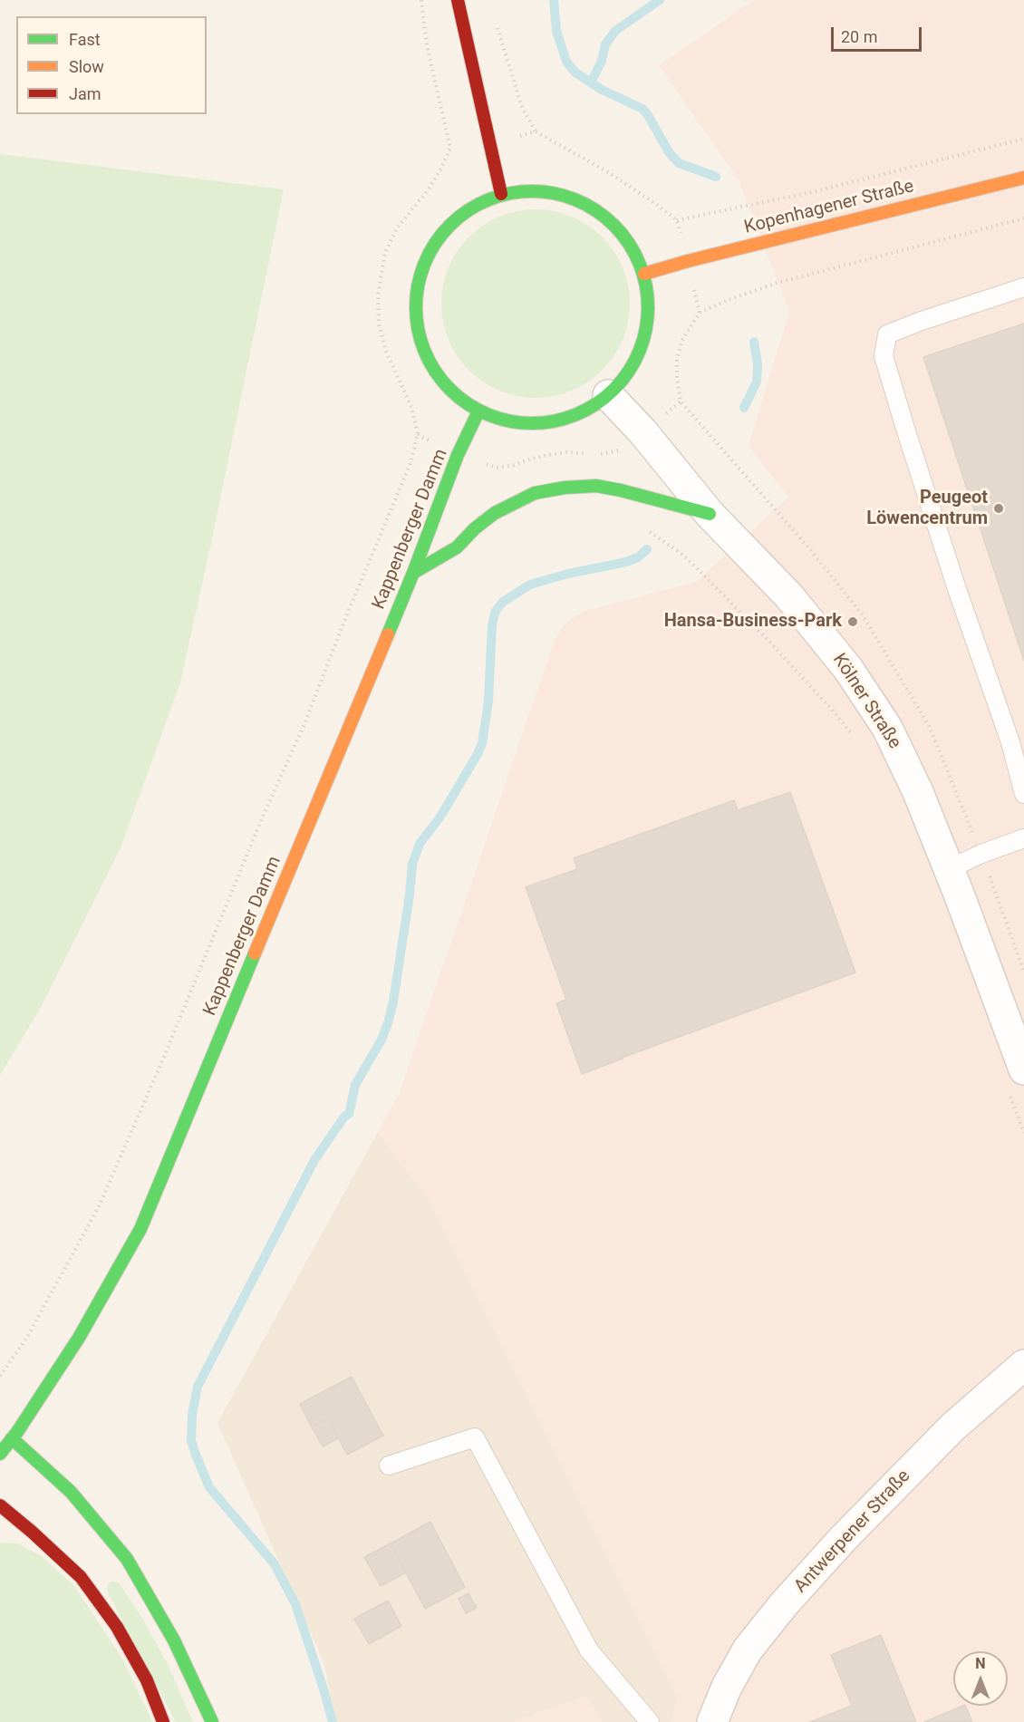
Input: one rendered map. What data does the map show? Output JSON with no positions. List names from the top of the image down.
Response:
{
  "streets": {
    "main road": ["Kopenhagener Straße", "Kappenberger Damm"],
    "street": ["Kölner Straße", "Antwerpener Straße"]
  },
  "places": ["Peugeot Löwencentrum", "Hansa-Business-Park"],
  "legend": ["Fast", "Slow", "Jam"],
  "scale_bar": "20 m",
  "north": "top"
}
